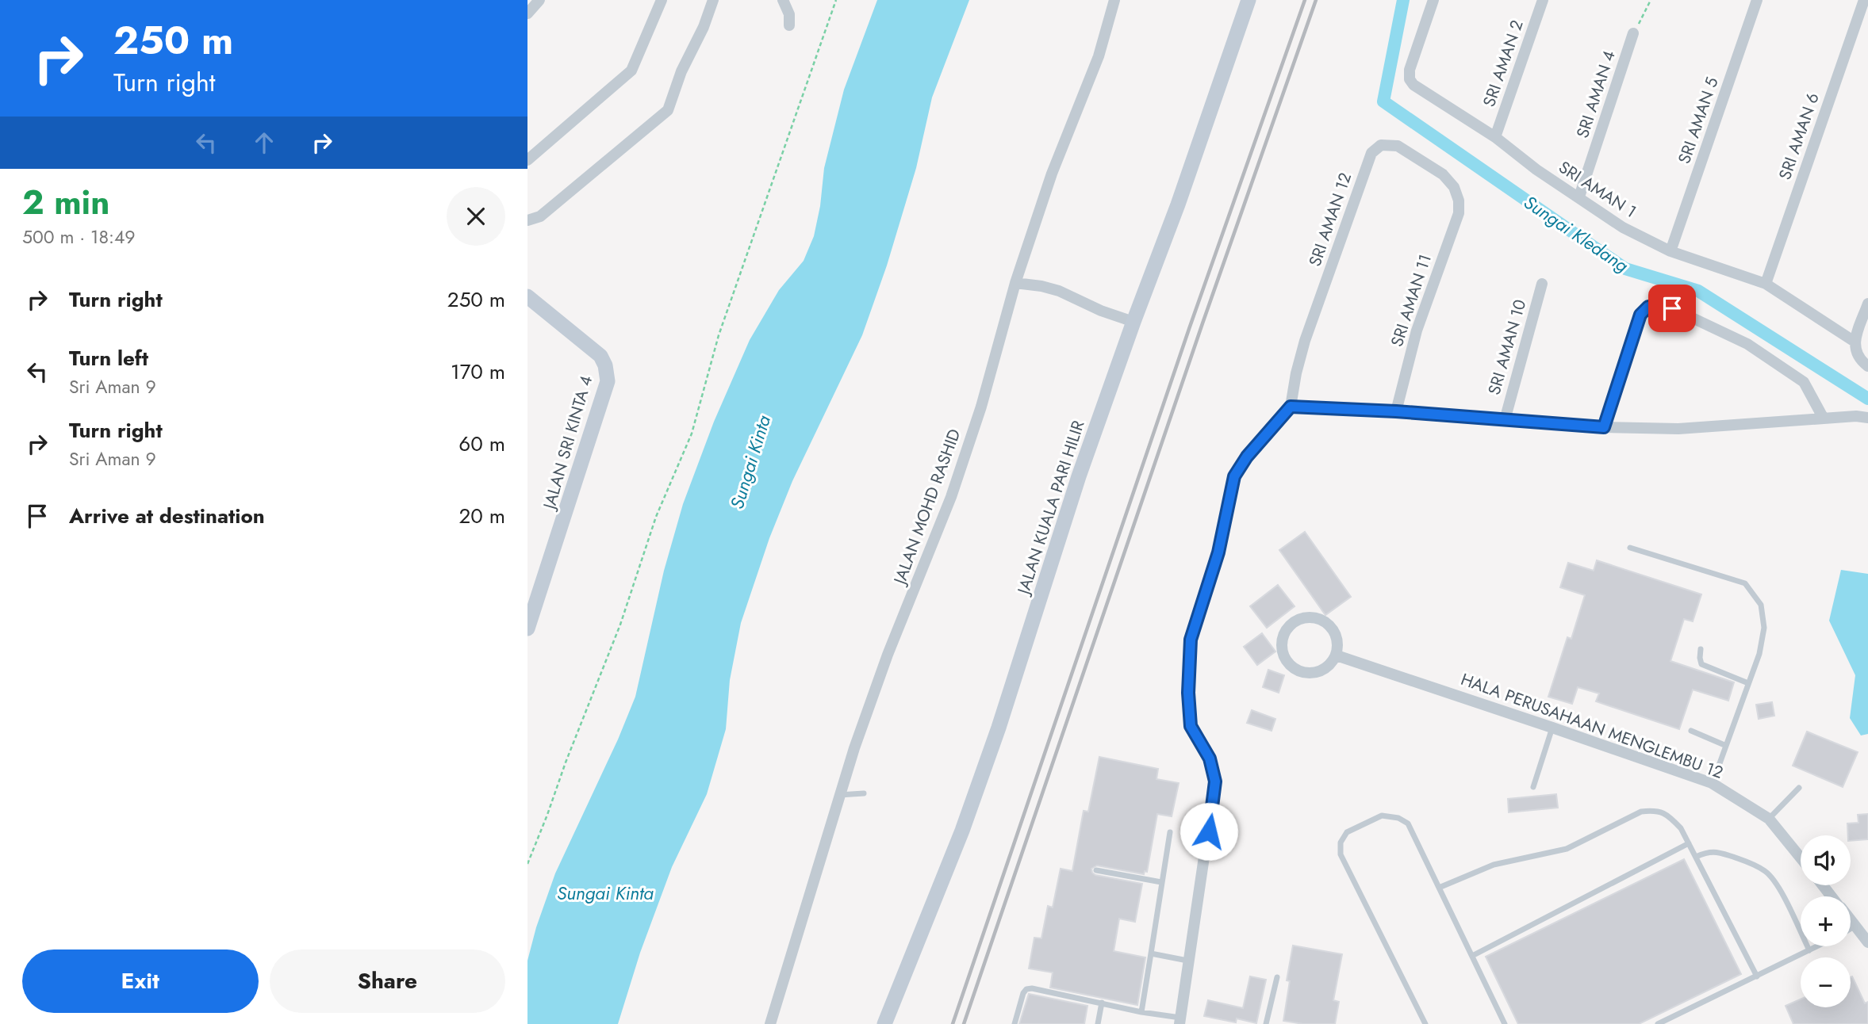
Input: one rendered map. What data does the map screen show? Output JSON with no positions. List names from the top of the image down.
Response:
{
  "streets": {
    "street": [
      "SRI AMAN 2",
      "SRI AMAN 4",
      "SRI AMAN 5",
      "SRI AMAN 6",
      "SRI AMAN 1",
      "SRI AMAN 12",
      "SRI AMAN 11",
      "SRI AMAN 10",
      "JALAN SRI KINTA 4",
      "JALAN MOHD RASHID",
      "JALAN KUALA PARI HILIR",
      "HALA PERUSAHAAN MENGLEMBU 12"
    ]
  },
  "crossings": [
    ["SRI AMAN 2", "SRI AMAN 1"],
    ["SRI AMAN 4", "SRI AMAN 1"],
    ["SRI AMAN 5", "SRI AMAN 1"],
    ["SRI AMAN 6", "SRI AMAN 1"],
    ["SRI AMAN 12", "SRI AMAN 11"]
  ],
  "water": ["Sungai Kledang", "Sungai Kinta"],
  "page": {
    "turn": ["250 m", "Turn right"],
    "heading": ["2 min", "500 m · 18:49"],
    "list": [
      {
        "name": "Turn right",
        "value": "250 m"
      },
      {
        "name": "Turn left",
        "note": "Sri Aman 9",
        "value": "170 m"
      },
      {
        "name": "Turn right",
        "note": "Sri Aman 9",
        "value": "60 m"
      },
      {
        "name": "Arrive at destination",
        "value": "20 m"
      }
    ],
    "map_buttons": ["+", "−"],
    "buttons": ["Exit", "Share"]
  }
}
